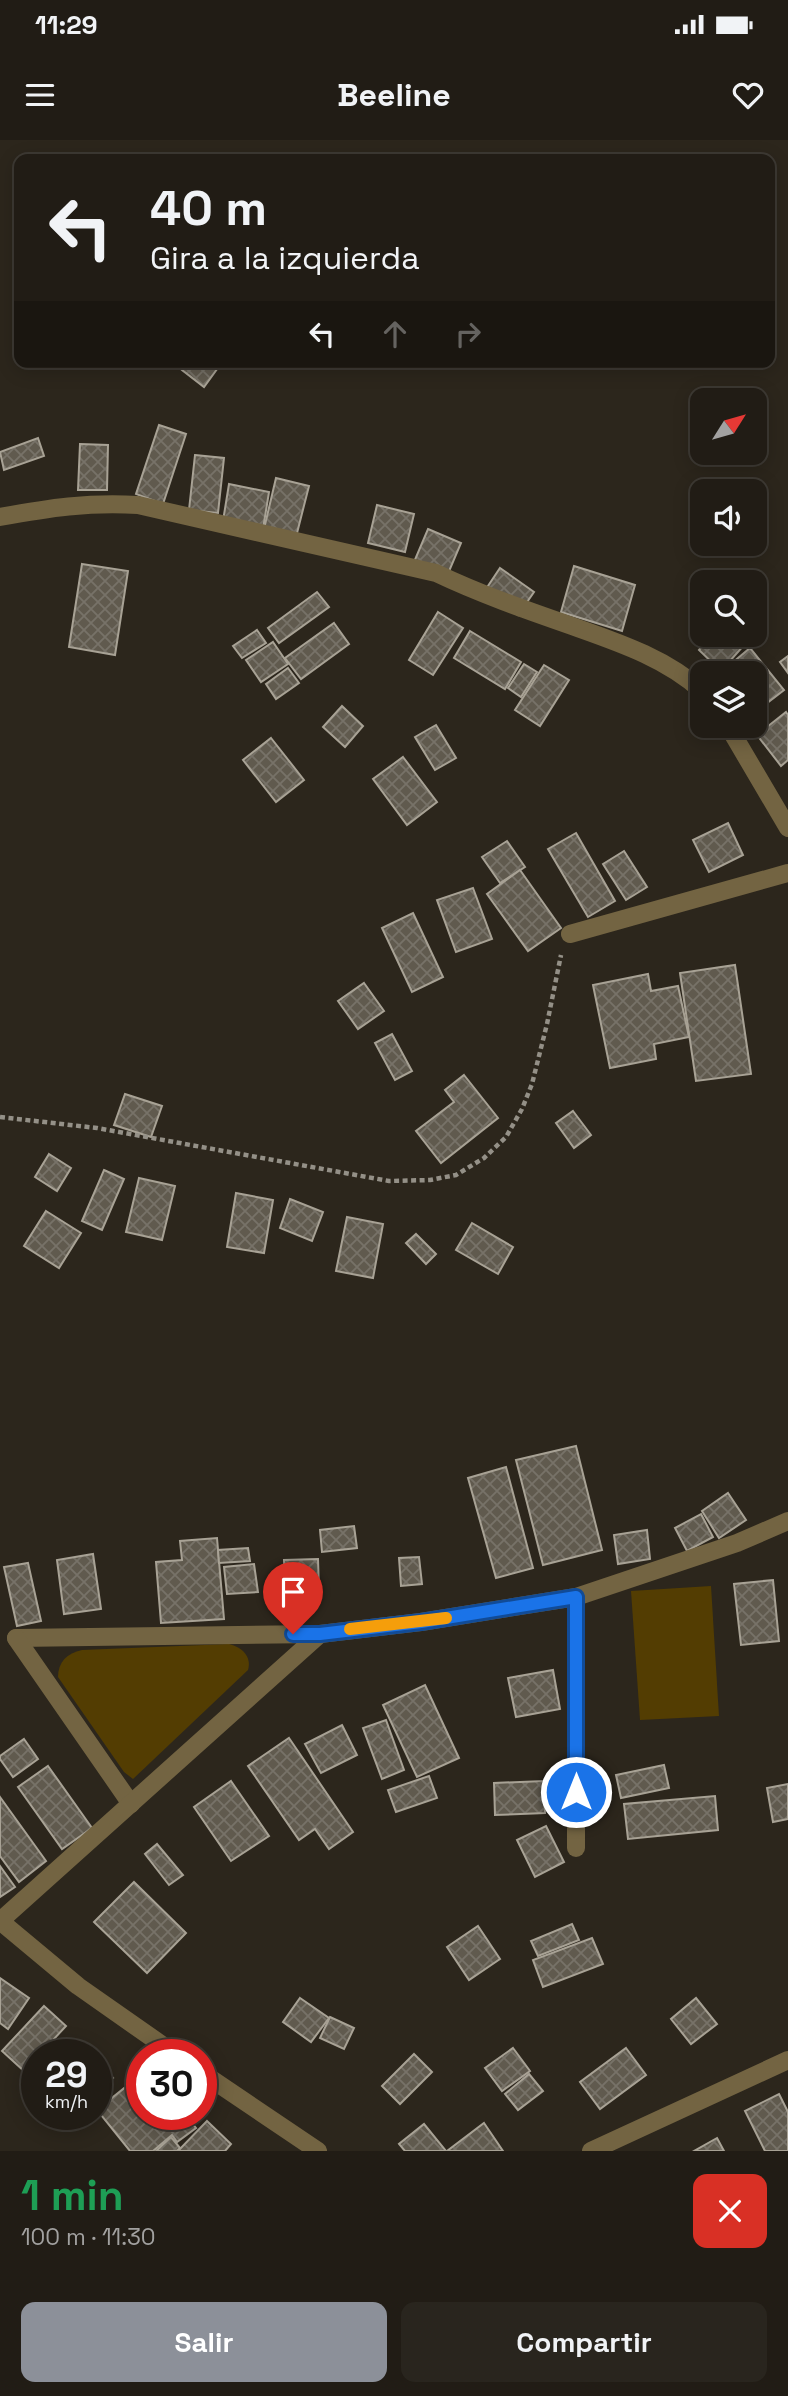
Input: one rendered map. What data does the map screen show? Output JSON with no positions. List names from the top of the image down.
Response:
{
  "north": "top right",
  "page": {
    "status": "11:29",
    "header": "Beeline",
    "turn": ["40 m", "Gira a la izquierda"],
    "speed": "29 km/h",
    "limit": "30",
    "heading": ["1 min", "100 m · 11:30"],
    "buttons": ["Salir", "Compartir"]
  }
}
